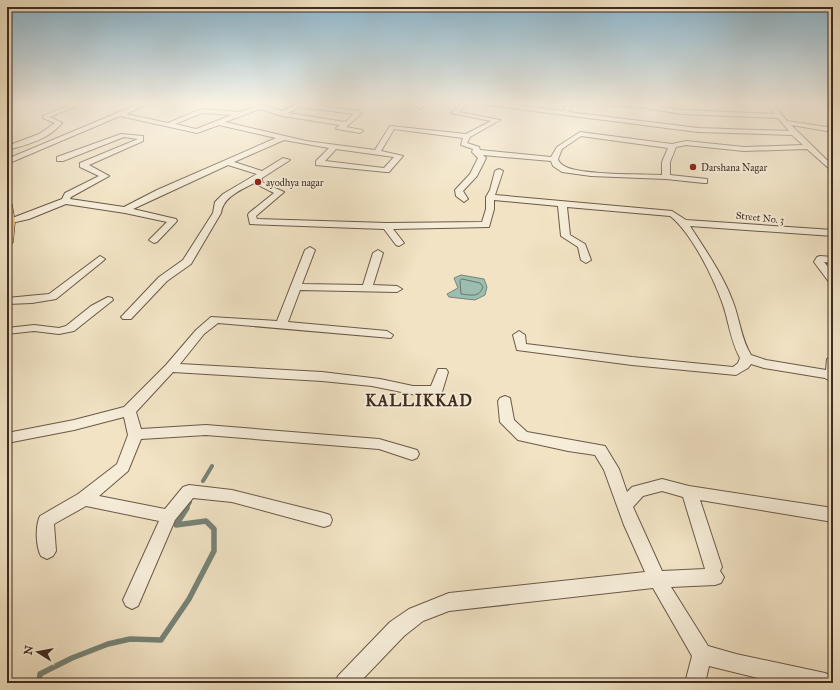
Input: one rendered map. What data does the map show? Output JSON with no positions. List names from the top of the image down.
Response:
{
  "streets": {
    "street": ["Street No. 3"]
  },
  "districts": ["KALLIKKAD"],
  "places": ["Darshana Nagar", "ayodhya nagar"],
  "north": "left"
}
